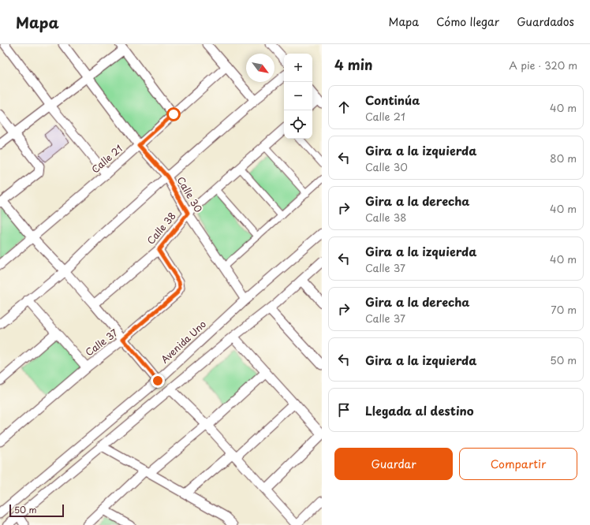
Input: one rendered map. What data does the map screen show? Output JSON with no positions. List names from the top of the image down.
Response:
{
  "streets": {
    "street": [
      "Calle 21",
      "Calle 30",
      "Calle 38",
      "Avenida Uno",
      "Calle 37"
    ]
  },
  "crossings": [
    ["Calle 21", "Calle 30"],
    ["Calle 30", "Calle 38"],
    ["Calle 30", "Avenida Uno"],
    ["Calle 38", "Calle 37"]
  ],
  "scale_bar": "50 m",
  "north": "bottom right",
  "page": {
    "header": "Mapa",
    "nav": ["Mapa", "Cómo llegar", "Guardados"],
    "heading": ["4 min", "A pie · 320 m"],
    "map_buttons": ["+", "−"],
    "list": [
      ["Continúa", "Calle 21", "40 m"],
      ["Gira a la izquierda", "Calle 30", "80 m"],
      ["Gira a la derecha", "Calle 38", "40 m"],
      ["Gira a la izquierda", "Calle 37", "40 m"],
      ["Gira a la derecha", "Calle 37", "70 m"],
      ["Gira a la izquierda", "50 m"],
      "Llegada al destino"
    ],
    "buttons": ["Guardar", "Compartir"],
    "scale": "50 m"
  }
}
